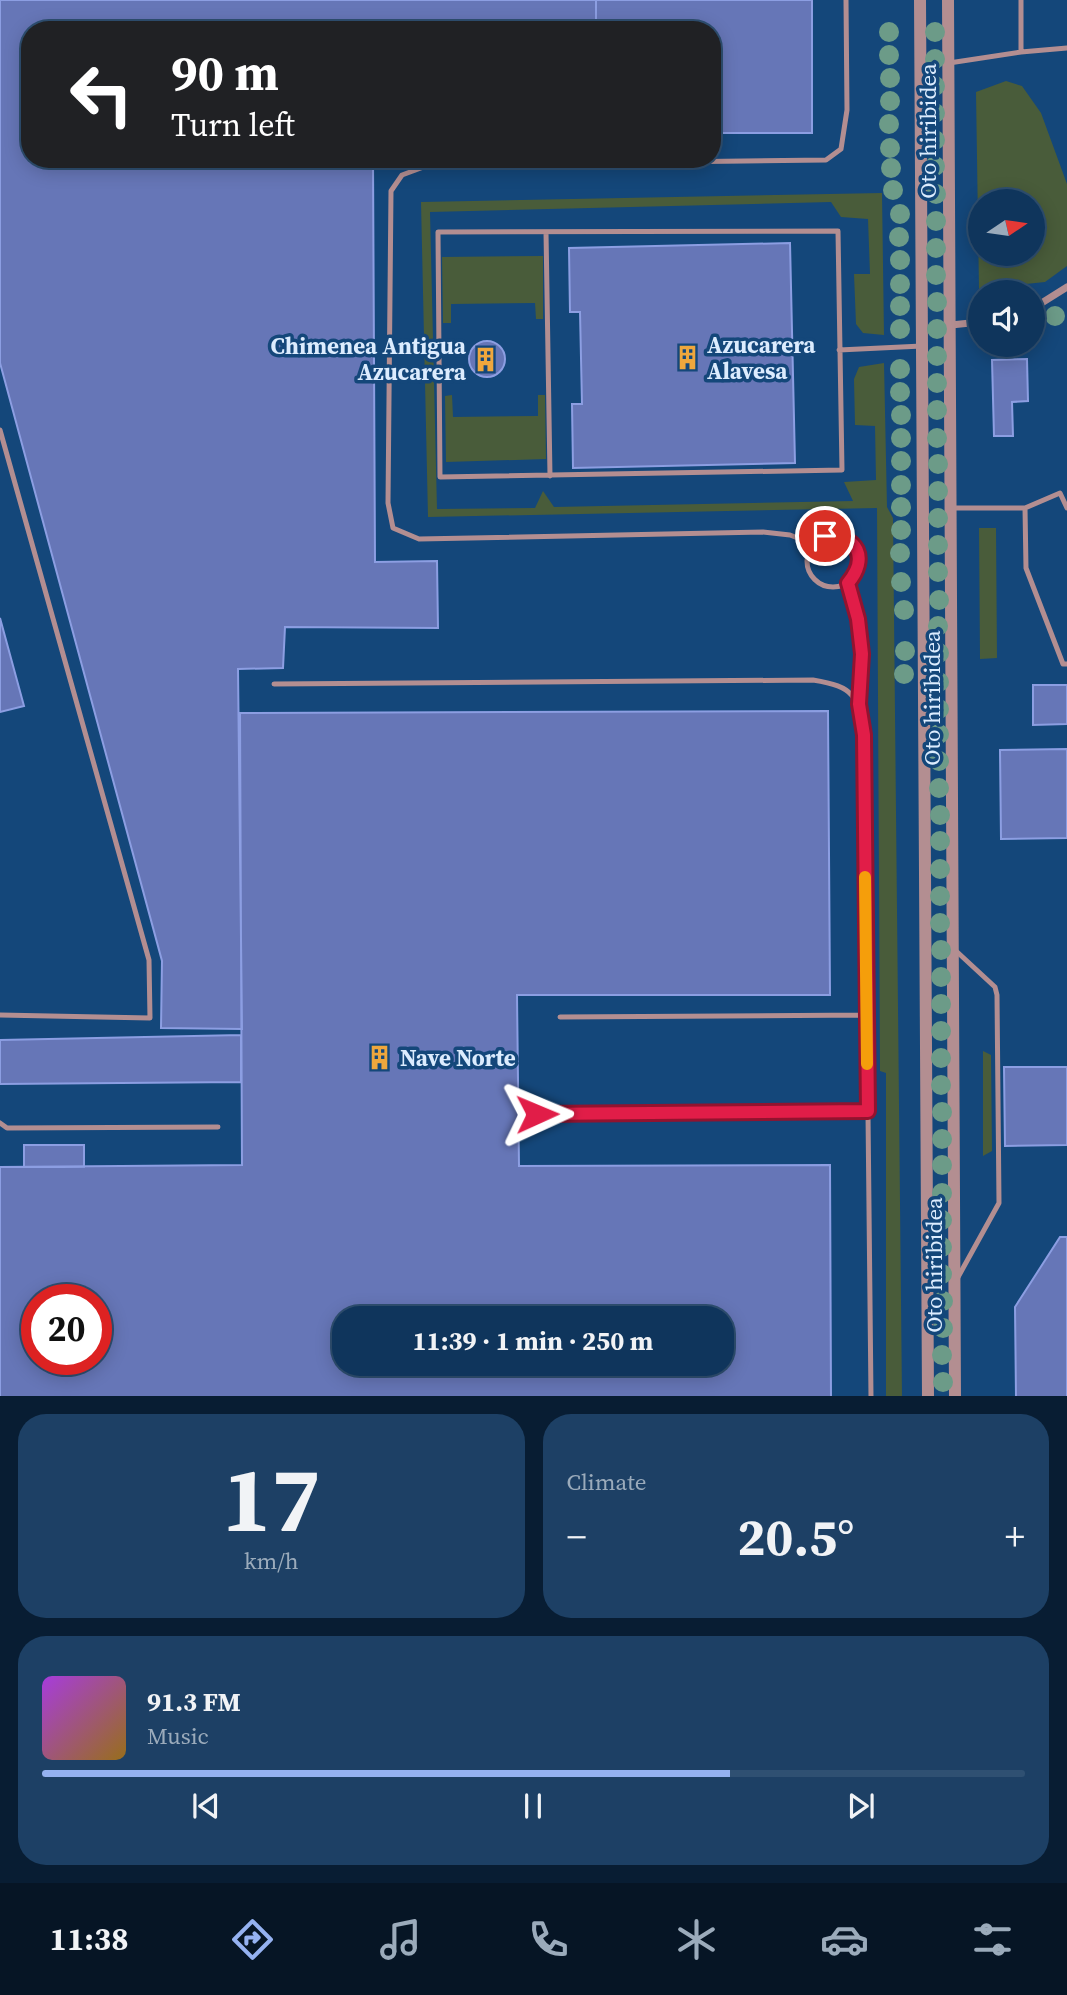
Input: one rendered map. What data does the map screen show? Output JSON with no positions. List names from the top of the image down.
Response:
{
  "streets": {
    "street": ["Oto hiribidea"]
  },
  "places": {
    "building": ["Azucarera Alavesa", "Chimenea Antigua Azucarera", "Nave Norte"]
  },
  "north": "right",
  "page": {
    "turn": ["90 m", "Turn left"],
    "limit": "20",
    "trip": "11:39 · 1 min · 250 m",
    "tile": [
      ["17", "km/h"],
      "Climate"
    ],
    "heat": ["−", "20.5°", "+"],
    "song": ["91.3 FM", "Music"],
    "tabs": "11:38"
  }
}
